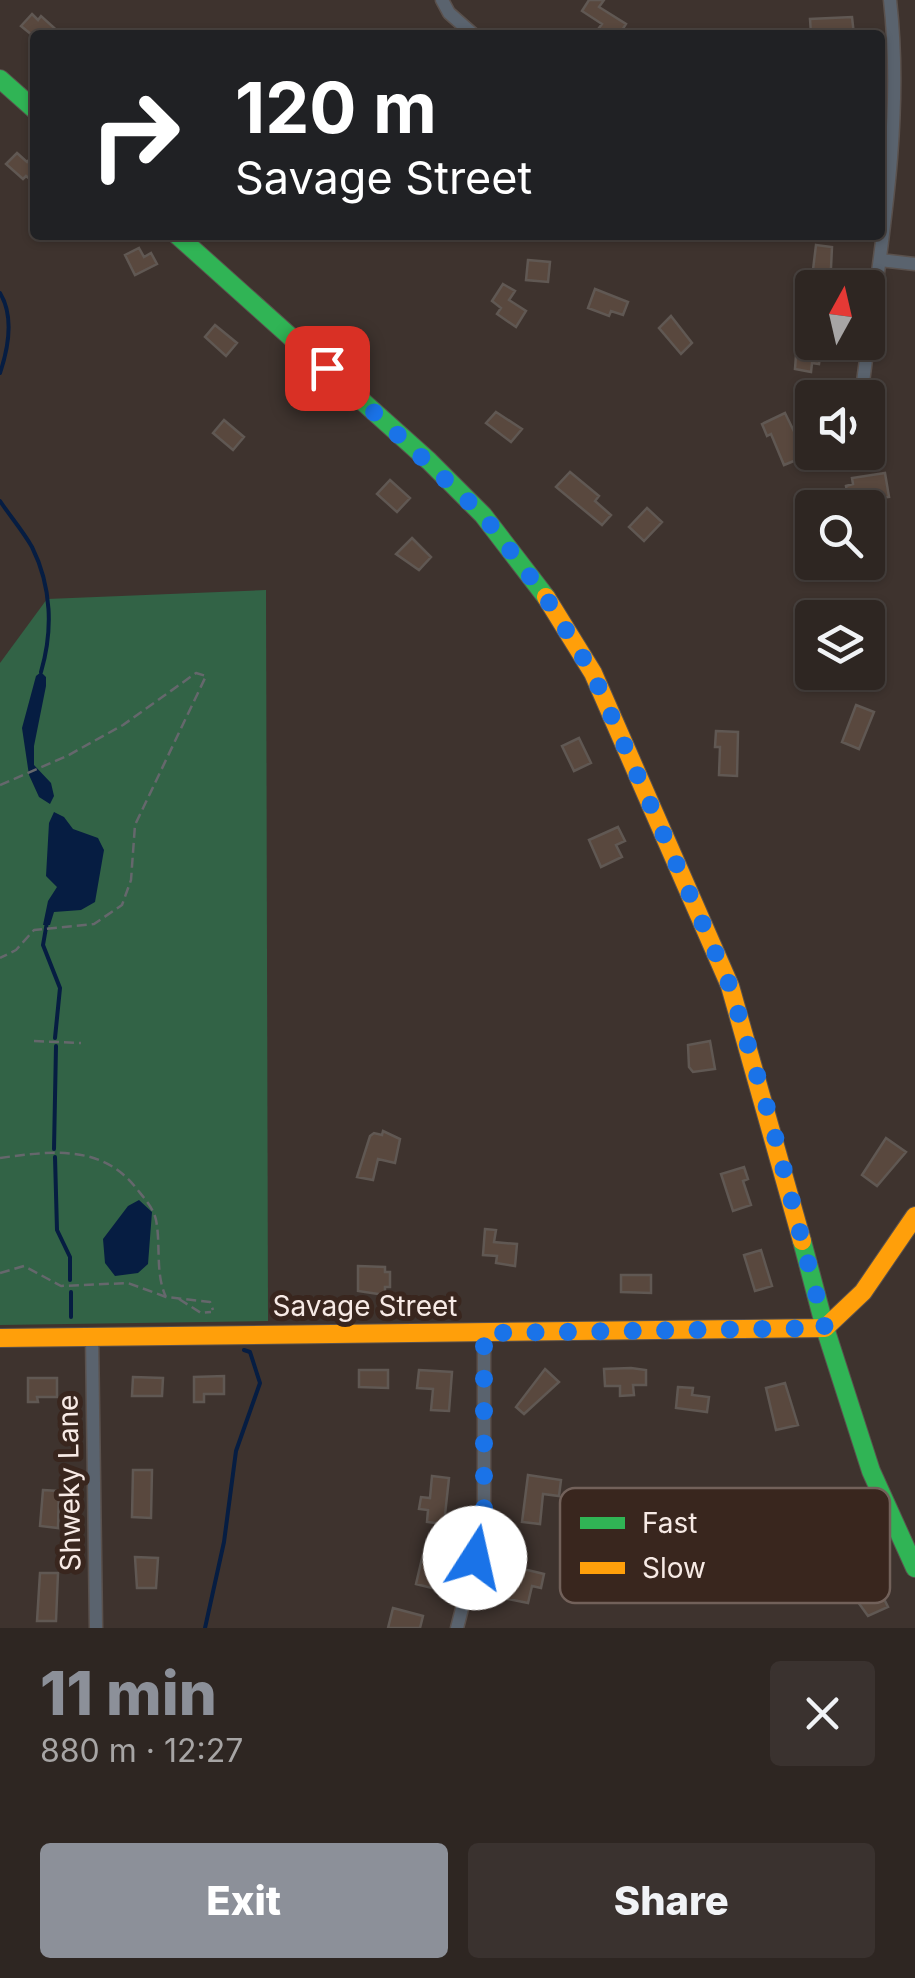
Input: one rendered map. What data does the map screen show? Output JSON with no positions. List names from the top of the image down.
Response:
{
  "streets": {
    "main road": ["Savage Street"],
    "street": ["Shweky Lane"]
  },
  "crossings": [
    ["Savage Street", "Shweky Lane"]
  ],
  "legend": ["Fast", "Slow"],
  "north": "top",
  "page": {
    "turn": ["120 m", "Savage Street"],
    "heading": ["11 min", "880 m · 12:27"],
    "buttons": ["Exit", "Share"]
  }
}
